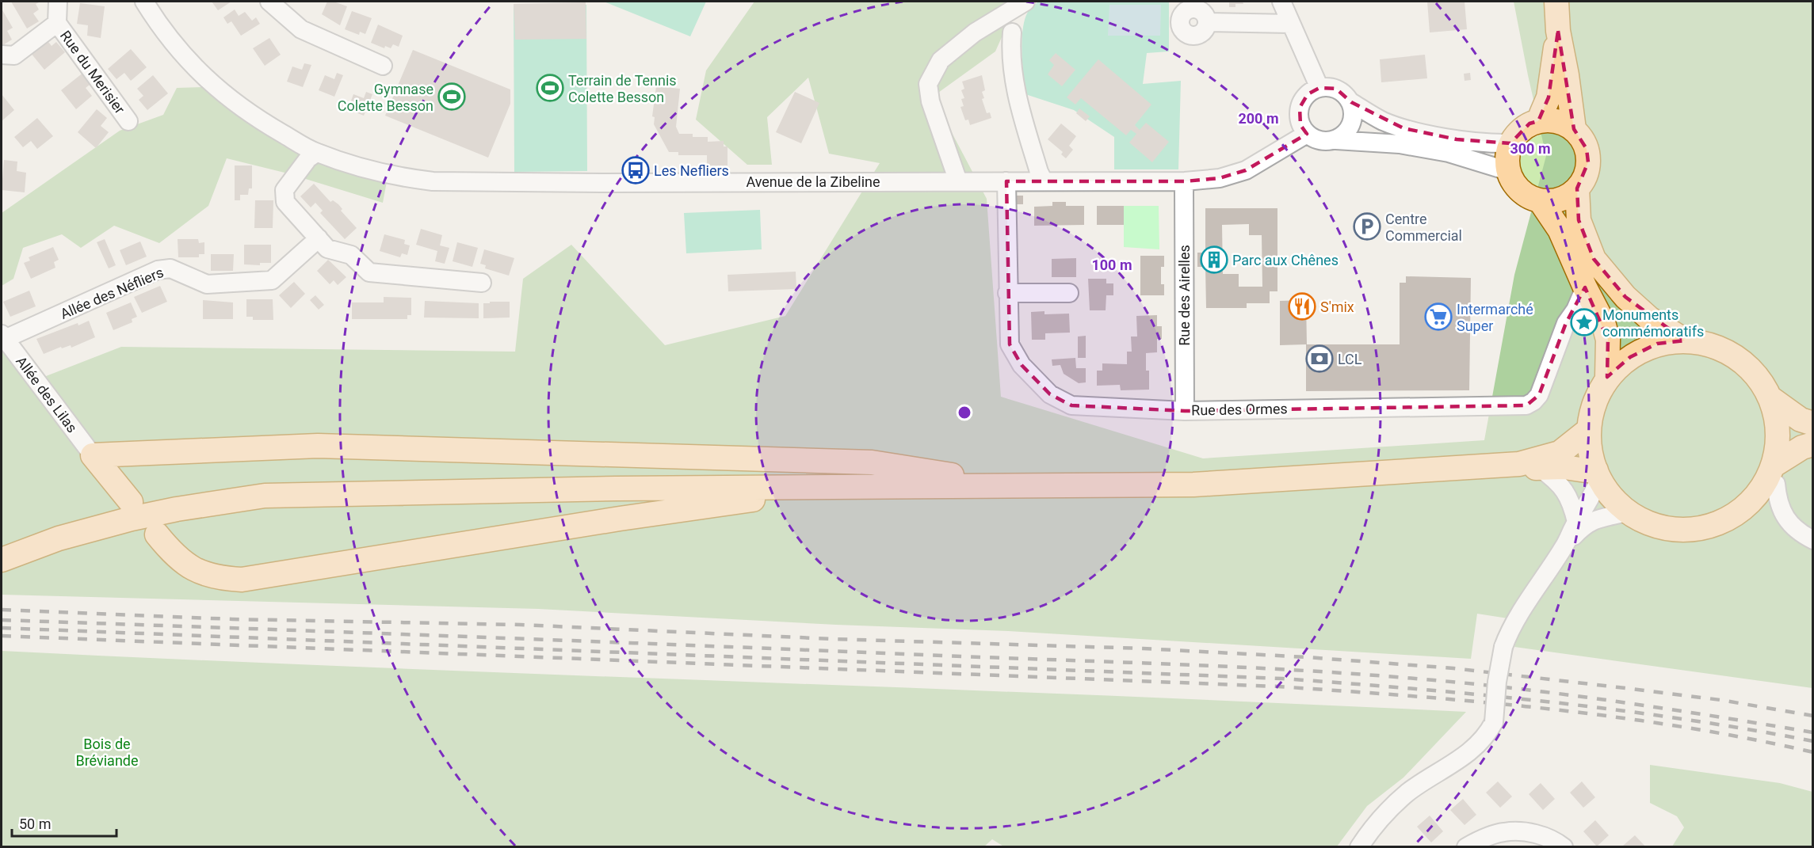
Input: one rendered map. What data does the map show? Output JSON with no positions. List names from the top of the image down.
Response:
{
  "streets": {
    "street": [
      "Rue du Merisier",
      "Avenue de la Zibeline",
      "Allée des Néfliers",
      "Rue des Airelles",
      "Allée des Lilas",
      "Rue des Ormes"
    ]
  },
  "crossings": [
    ["Avenue de la Zibeline", "Rue des Airelles"],
    ["Avenue de la Zibeline", "Rue des Ormes"],
    ["Allée des Néfliers", "Allée des Lilas"],
    ["Rue des Airelles", "Rue des Ormes"]
  ],
  "parks": ["Bois de Bréviande"],
  "places": {
    "sports": ["Terrain de Tennis Colette Besson", "Gymnase Colette Besson"],
    "bus stop": ["Les Nefliers"],
    "parking": ["Centre Commercial"],
    "building": ["Parc aux Chênes"],
    "restaurant": ["S'mix"],
    "supermarket": ["Intermarché Super"],
    "place": ["Monuments commémoratifs"],
    "bank": ["LCL"]
  },
  "scale_bar": "50 m",
  "rings": ["200 m", "300 m", "100 m"]
}
